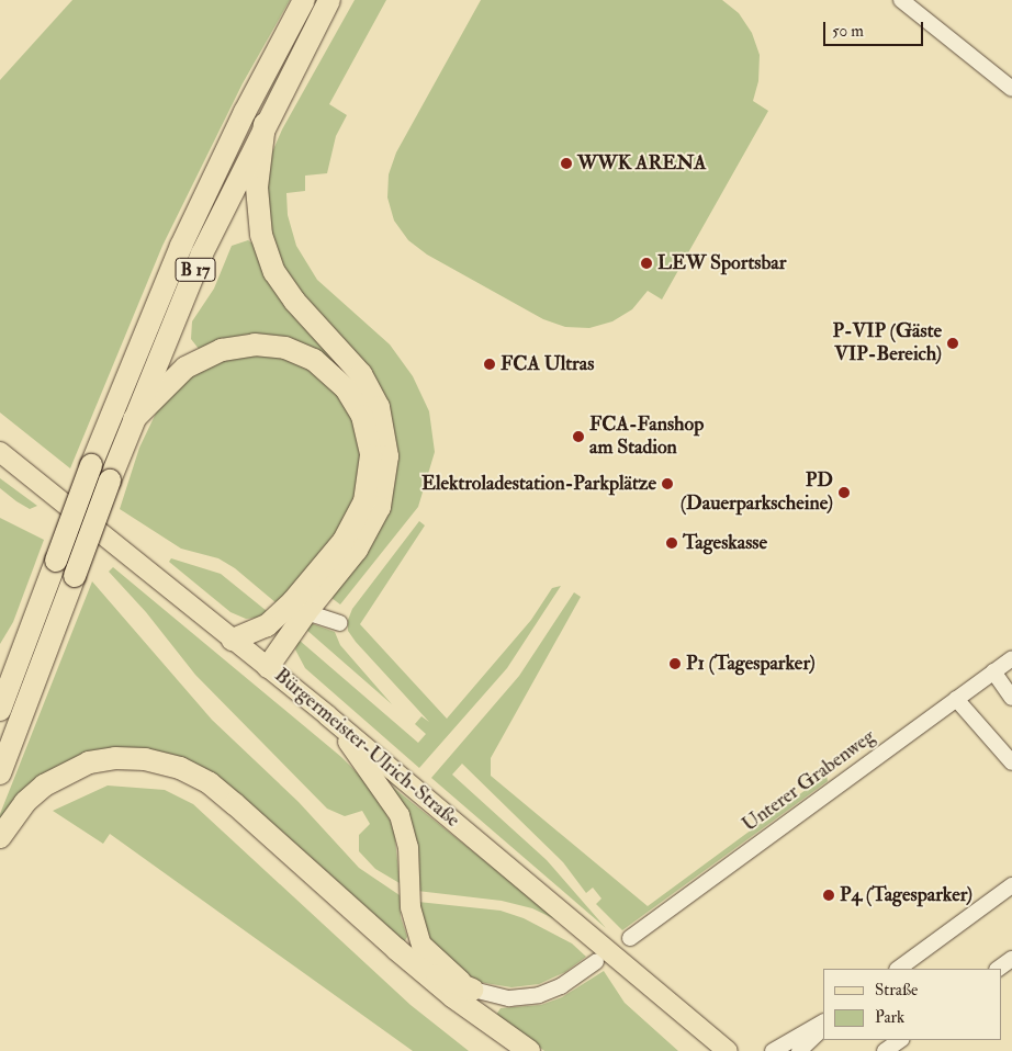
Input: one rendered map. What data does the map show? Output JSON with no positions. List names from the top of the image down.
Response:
{
  "streets": {
    "highway": ["B 17"],
    "main road": ["Bürgermeister-Ulrich-Straße"],
    "street": ["Unterer Grabenweg"]
  },
  "places": [
    "WWK ARENA",
    "LEW Sportsbar",
    "P-VIP (Gäste VIP-Bereich)",
    "FCA Ultras",
    "FCA-Fanshop am Stadion",
    "Elektroladestation-Parkplätze",
    "PD (Dauerparkscheine)",
    "Tageskasse",
    "P1 (Tagesparker)",
    "P4 (Tagesparker)"
  ],
  "legend": ["Straße", "Park"],
  "scale_bar": "50 m"
}
